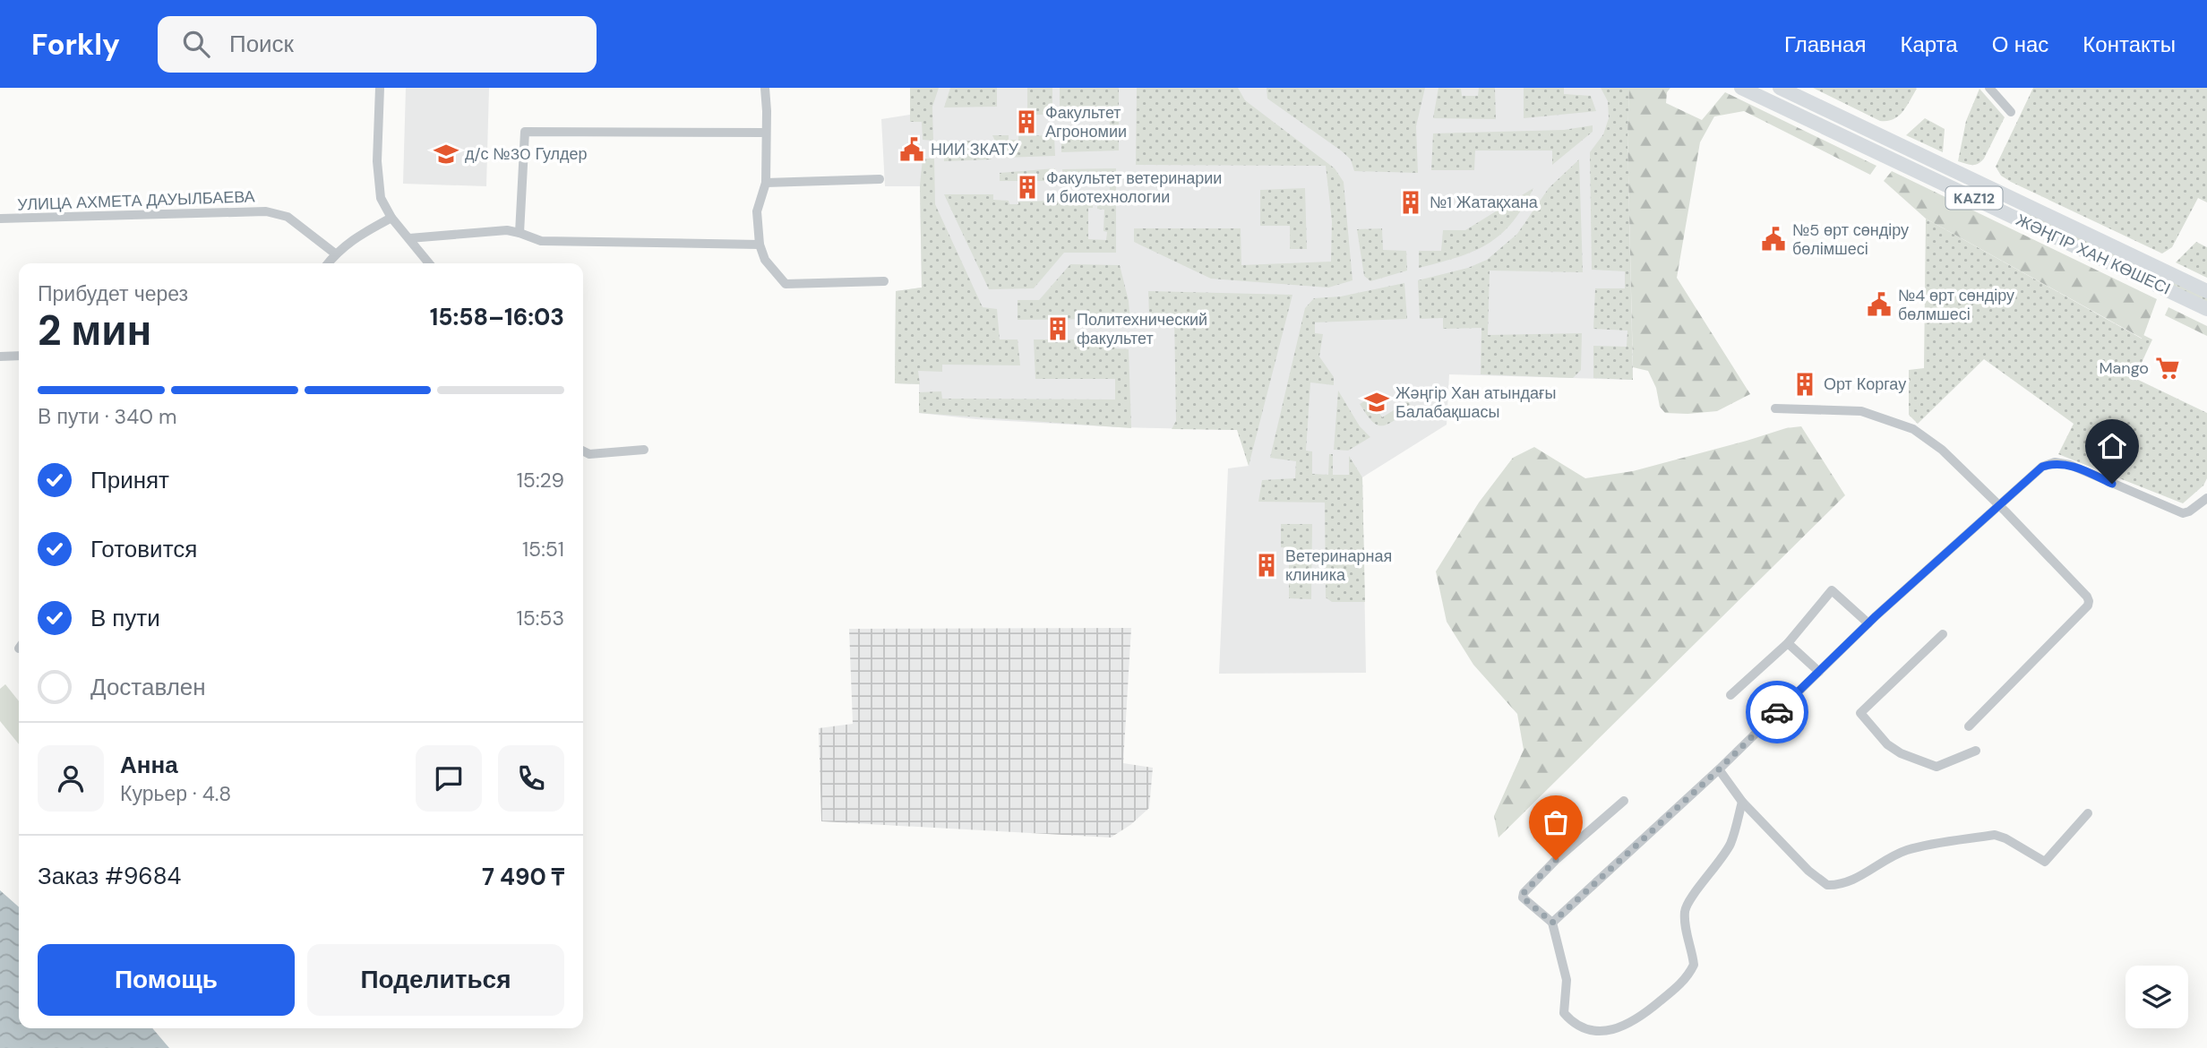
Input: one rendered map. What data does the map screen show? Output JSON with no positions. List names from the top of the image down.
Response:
{
  "streets": {
    "main road": ["KAZ12", "ЖӘҢГІР ХАН КӨШЕСІ"],
    "street": ["УЛИЦА АХМЕТА ДАУЫЛБАЕВА"]
  },
  "places": {
    "building": [
      "Факультет Агрономии",
      "Факультет ветеринарии и биотехнологии",
      "№1 Жатақхана",
      "Политехнический факультет",
      "Орт Коргау",
      "Ветеринарная клиника"
    ],
    "public building": ["НИИ ЗКАТУ", "№5 өрт сөндіру бөлімшесі", "№4 өрт сөндіру бөлмшесі"],
    "school or university": ["д/с №30 Гулдер", "Жәңгір Хан атындағы Балабақшасы"],
    "supermarket": ["Mango"]
  },
  "page": {
    "header": "Forkly",
    "search": "Поиск",
    "nav": [
      "Главная",
      "Карта",
      "О нас",
      "Контакты"
    ],
    "heading": ["2 мин", "Прибудет через", "15:58–16:03"],
    "panel": [
      "Анна",
      "Курьер · 4.8",
      "Заказ #9684",
      "7 490 ₸"
    ],
    "bar": "В пути · 340 m",
    "list": [
      ["Принят", "15:29"],
      ["Готовится", "15:51"],
      ["В пути", "15:53"],
      "Доставлен"
    ],
    "buttons": ["Помощь", "Поделиться"]
  }
}
